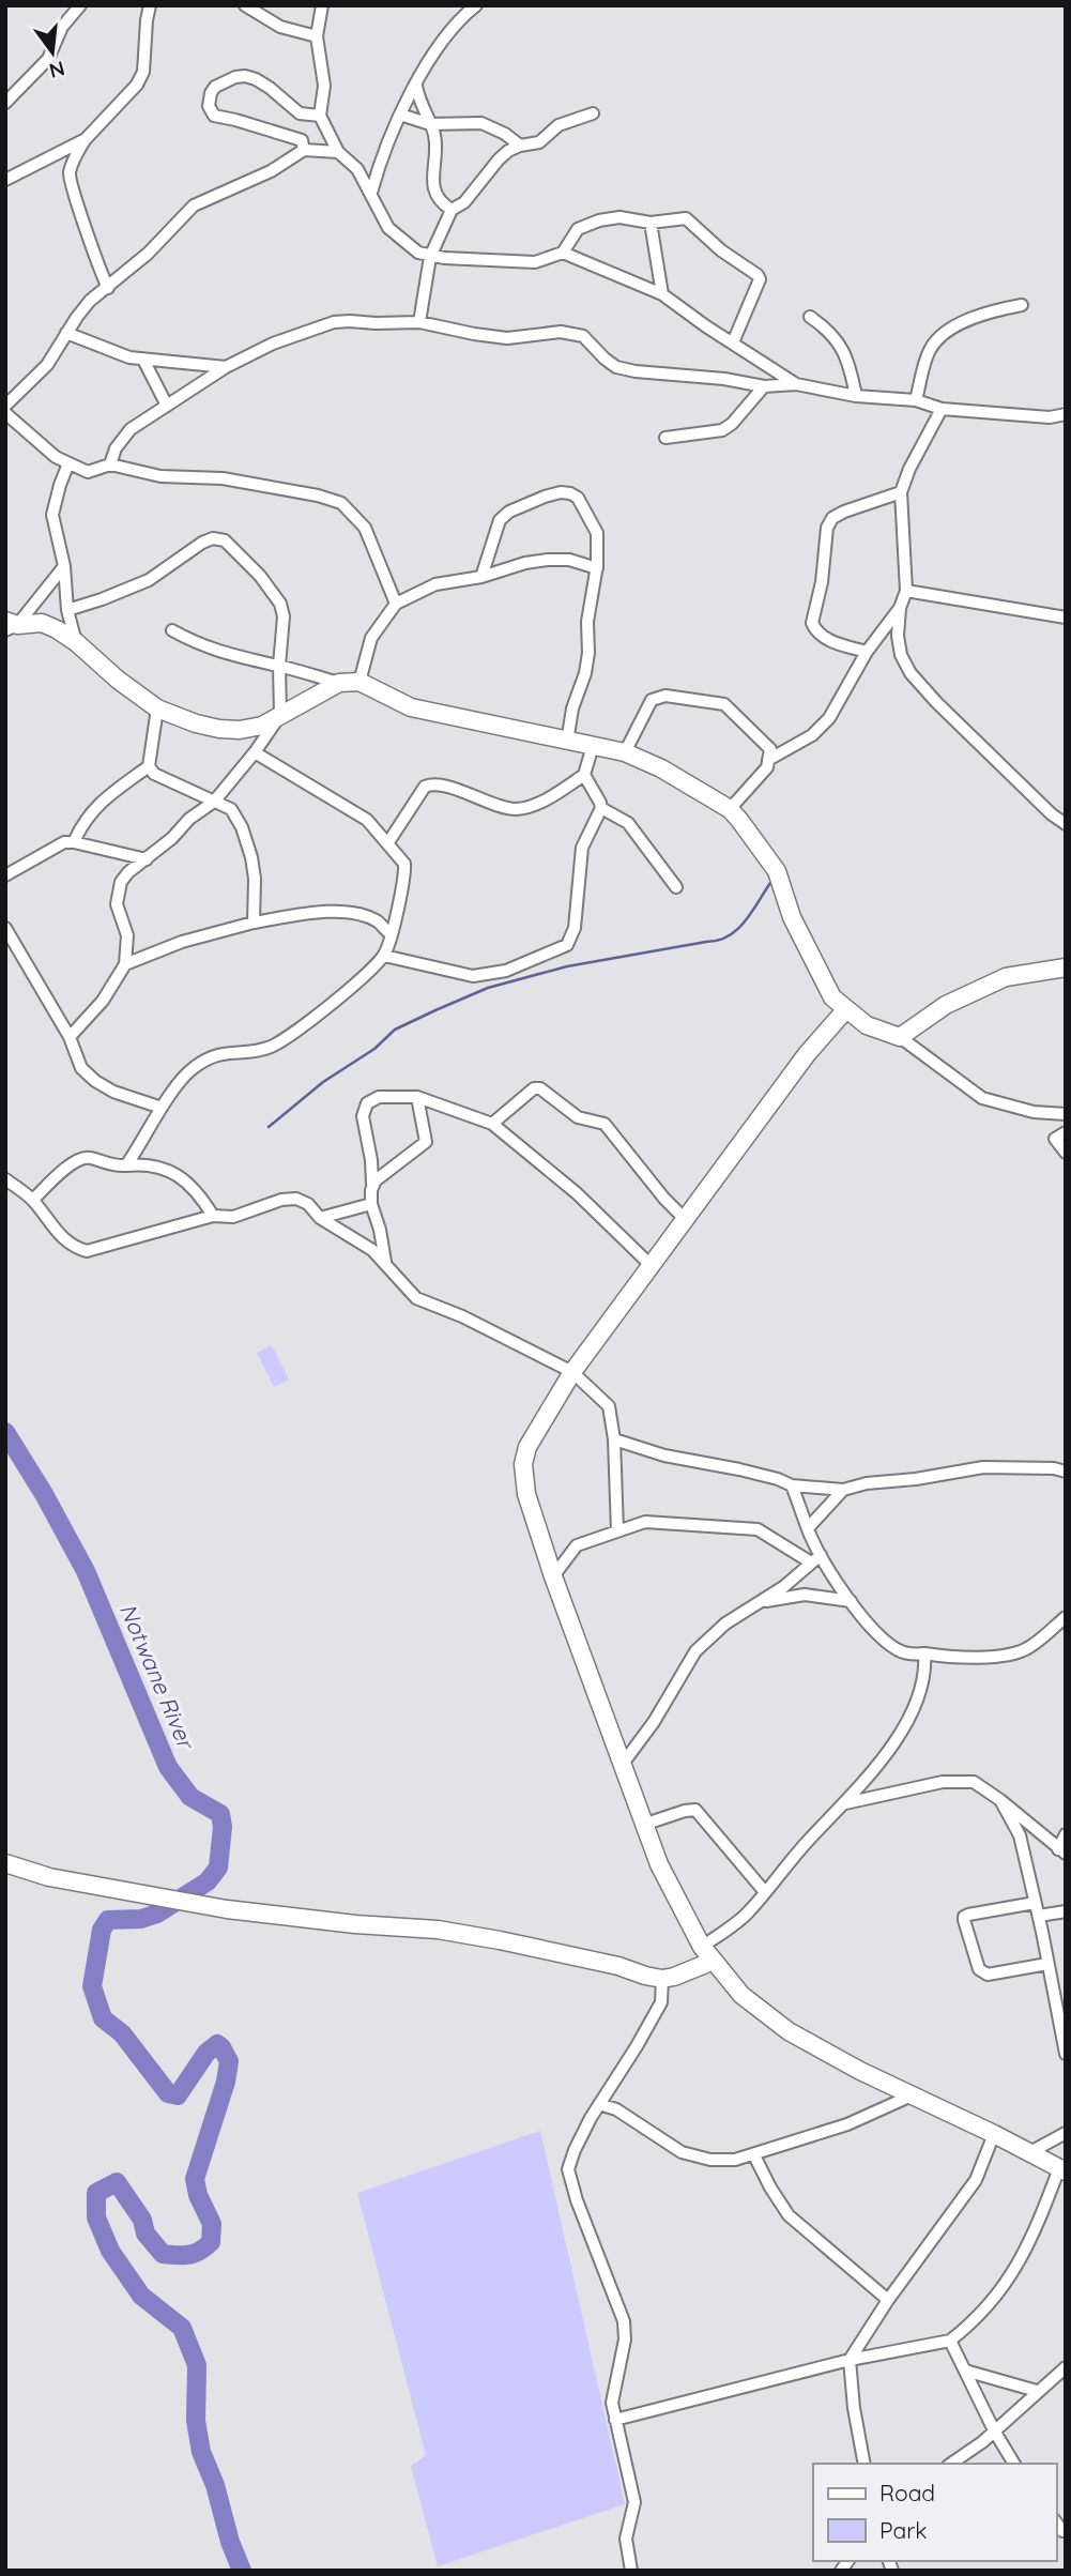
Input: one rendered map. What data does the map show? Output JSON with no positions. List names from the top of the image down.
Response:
{
  "water": ["Notwane River"],
  "legend": ["Road", "Park"],
  "north": "bottom"
}
